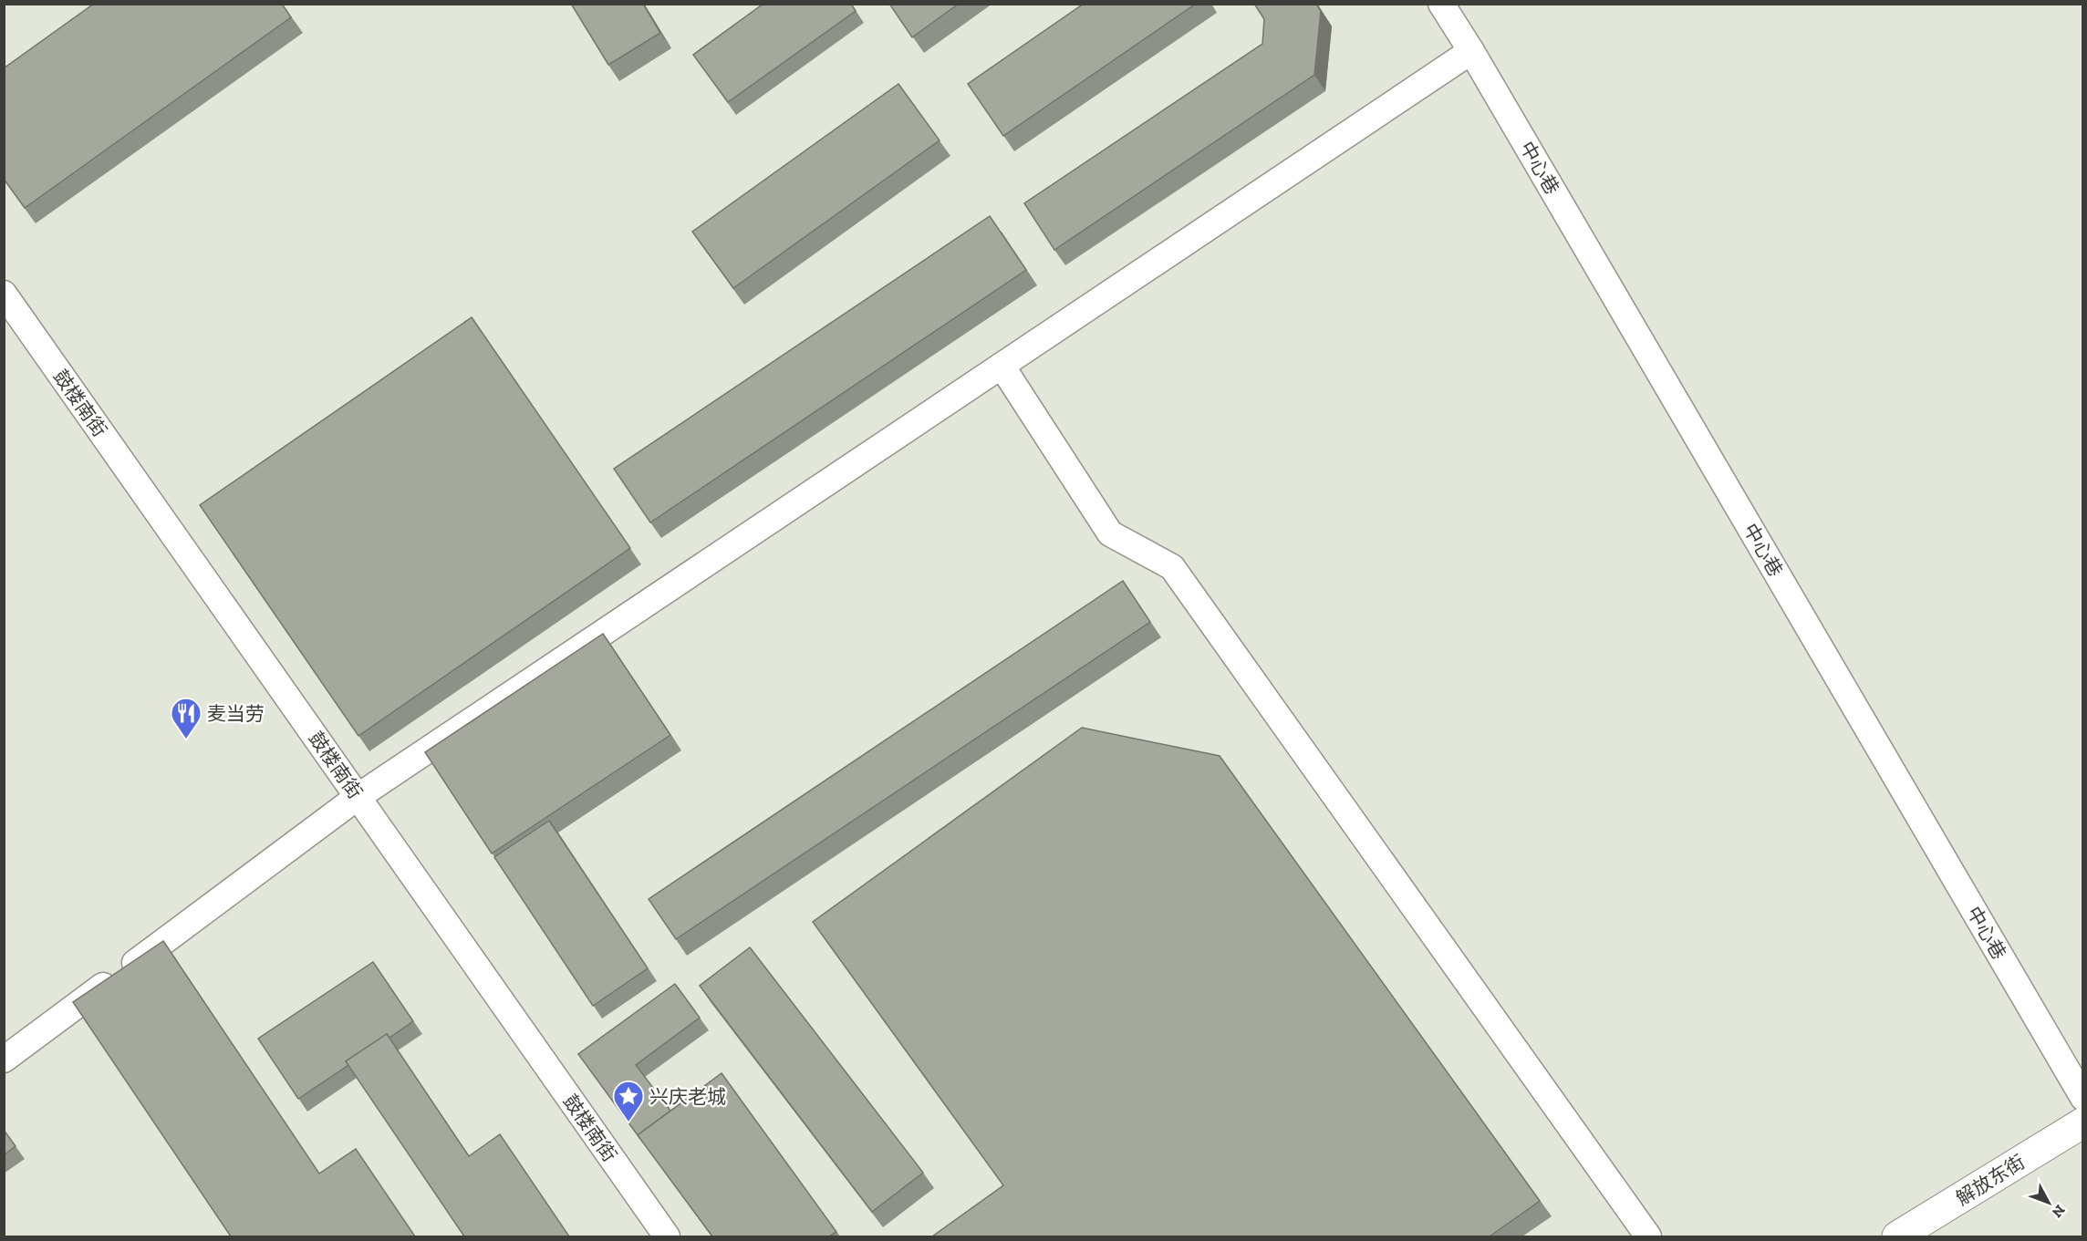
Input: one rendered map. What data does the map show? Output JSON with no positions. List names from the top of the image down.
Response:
{
  "streets": {
    "main road": ["解放东街"],
    "street": ["中心巷", "鼓楼南街"]
  },
  "places": {
    "restaurant": ["麦当劳"],
    "place": ["兴庆老城"]
  },
  "north": "bottom right"
}
